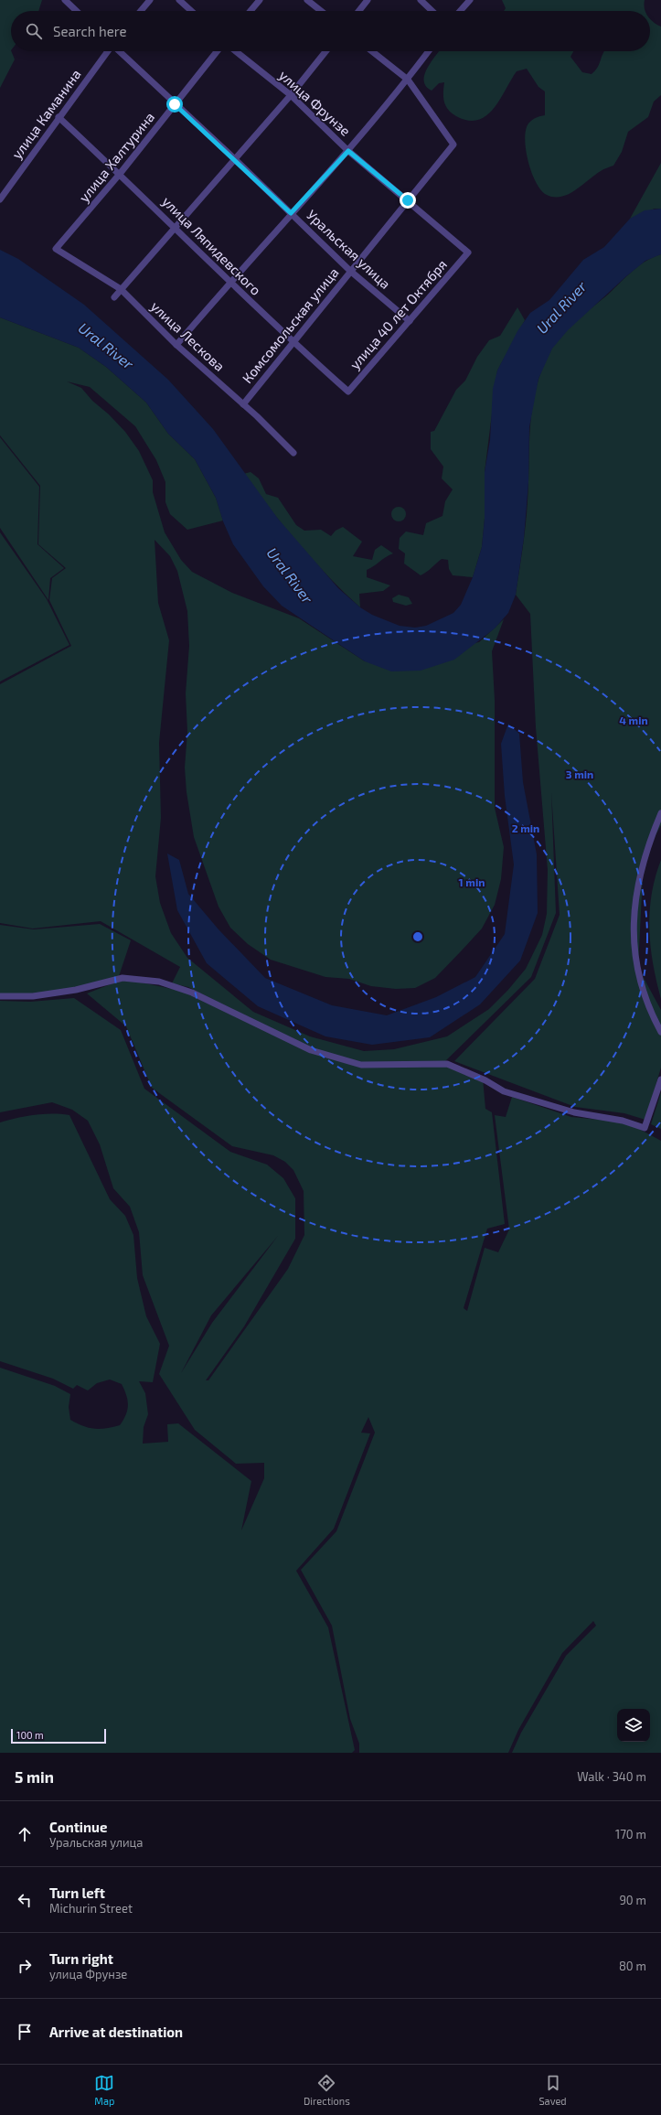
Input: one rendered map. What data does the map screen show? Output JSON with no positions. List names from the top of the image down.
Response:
{
  "streets": {
    "street": [
      "улица Фрунзе",
      "улица Каманина",
      "улица Халтурина",
      "улица Ляпидевского",
      "Уральская улица",
      "улица 40 лет Октября",
      "Комсомольская улица",
      "улица Лескова"
    ]
  },
  "crossings": [
    ["улица Фрунзе", "улица 40 лет Октября"],
    ["улица Фрунзе", "Комсомольская улица"],
    ["улица Каманина", "улица Ляпидевского"],
    ["улица Халтурина", "улица Ляпидевского"],
    ["улица Халтурина", "Уральская улица"],
    ["улица Халтурина", "улица Лескова"],
    ["улица Ляпидевского", "улица 40 лет Октября"],
    ["улица Ляпидевского", "Комсомольская улица"],
    ["Уральская улица", "улица 40 лет Октября"],
    ["Уральская улица", "Комсомольская улица"],
    ["Комсомольская улица", "улица Лескова"]
  ],
  "water": ["Ural River"],
  "scale_bar": "100 m",
  "page": {
    "search": "Search here",
    "scale": "100 m",
    "heading": ["5 min", "Walk · 340 m"],
    "list": [
      ["Continue", "Уральская улица", "170 m"],
      ["Turn left", "Michurin Street", "90 m"],
      ["Turn right", "улица Фрунзе", "80 m"],
      "Arrive at destination"
    ],
    "nav": ["Map", "Directions", "Saved"]
  },
  "rings": [
    "4 min",
    "3 min",
    "2 min",
    "1 min"
  ]
}
